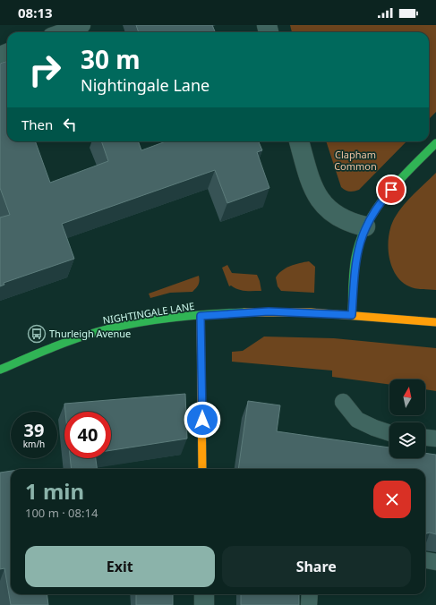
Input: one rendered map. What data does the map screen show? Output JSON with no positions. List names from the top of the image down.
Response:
{
  "streets": {
    "main road": ["NIGHTINGALE LANE"]
  },
  "parks": ["Clapham Common"],
  "places": {
    "bus stop": ["Thurleigh Avenue"]
  },
  "north": "top",
  "page": {
    "status": "08:13",
    "turn": ["30 m", "Nightingale Lane"],
    "then": "Then",
    "speed": "39 km/h",
    "limit": "40",
    "heading": ["1 min", "100 m · 08:14"],
    "buttons": ["Exit", "Share"]
  }
}
